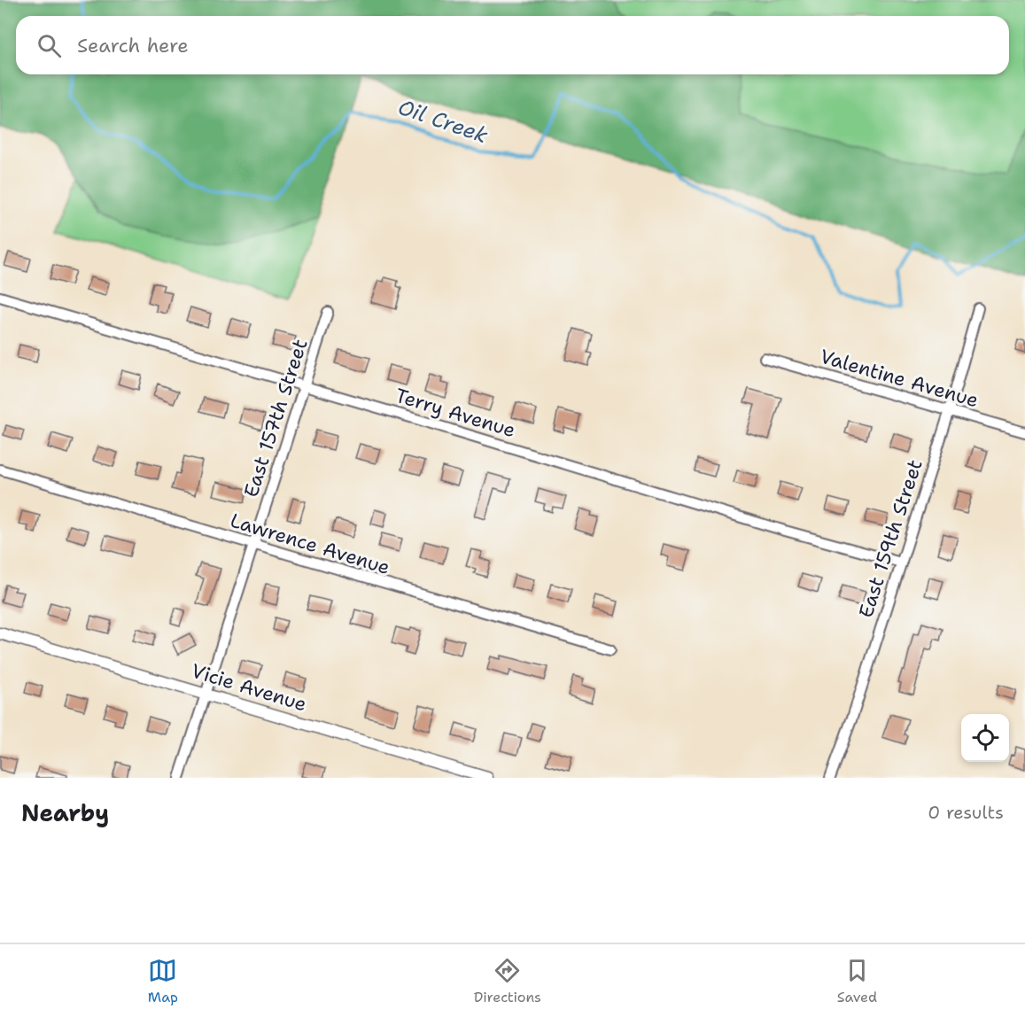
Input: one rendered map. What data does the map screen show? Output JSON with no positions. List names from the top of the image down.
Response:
{
  "streets": {
    "street": [
      "Valentine Avenue",
      "Terry Avenue",
      "East 157th Street",
      "East 159th Street",
      "Lawrence Avenue",
      "Vicie Avenue"
    ]
  },
  "crossings": [
    ["Valentine Avenue", "East 159th Street"],
    ["Terry Avenue", "East 157th Street"],
    ["Terry Avenue", "East 159th Street"],
    ["East 157th Street", "Lawrence Avenue"],
    ["East 157th Street", "Vicie Avenue"]
  ],
  "water": ["Oil Creek"],
  "page": {
    "search": "Search here",
    "heading": ["Nearby", "0 results"],
    "nav": ["Map", "Directions", "Saved"]
  }
}
